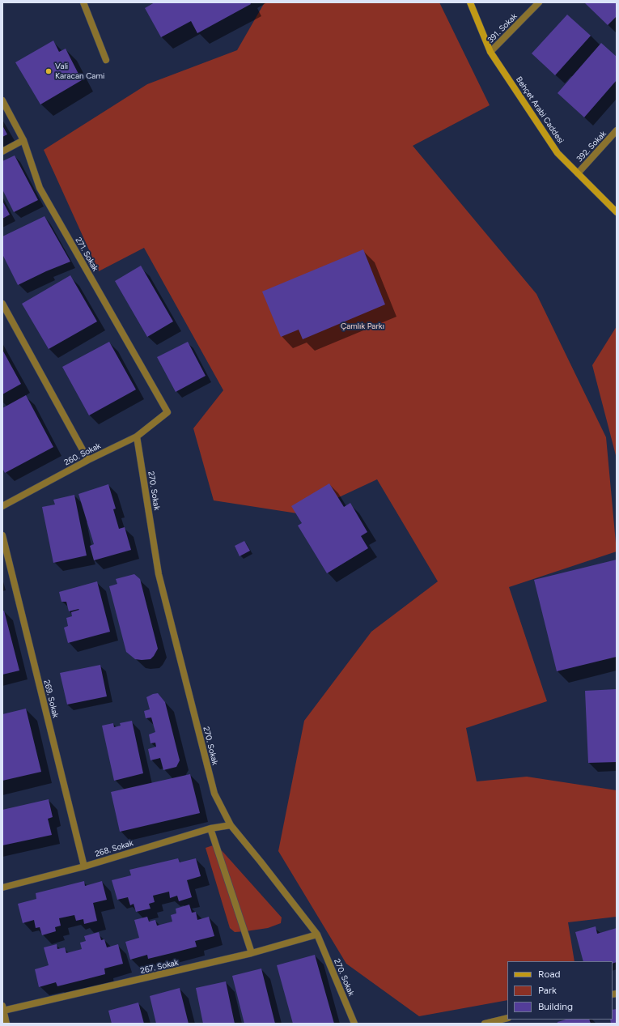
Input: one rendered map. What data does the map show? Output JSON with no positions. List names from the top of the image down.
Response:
{
  "streets": {
    "main road": ["Behçet Arabi Caddesi"],
    "street": [
      "391. Sokak",
      "392. Sokak",
      "271. Sokak",
      "260. Sokak",
      "270. Sokak",
      "269. Sokak",
      "268. Sokak",
      "267. Sokak"
    ]
  },
  "crossings": [
    ["391. Sokak", "Behçet Arabi Caddesi"],
    ["Behçet Arabi Caddesi", "392. Sokak"],
    ["271. Sokak", "260. Sokak"],
    ["260. Sokak", "270. Sokak"],
    ["270. Sokak", "268. Sokak"],
    ["270. Sokak", "267. Sokak"],
    ["269. Sokak", "268. Sokak"]
  ],
  "parks": ["Çamlık Parkı"],
  "places": ["Vali Karacan Cami"],
  "legend": ["Road", "Park", "Building"]
}
